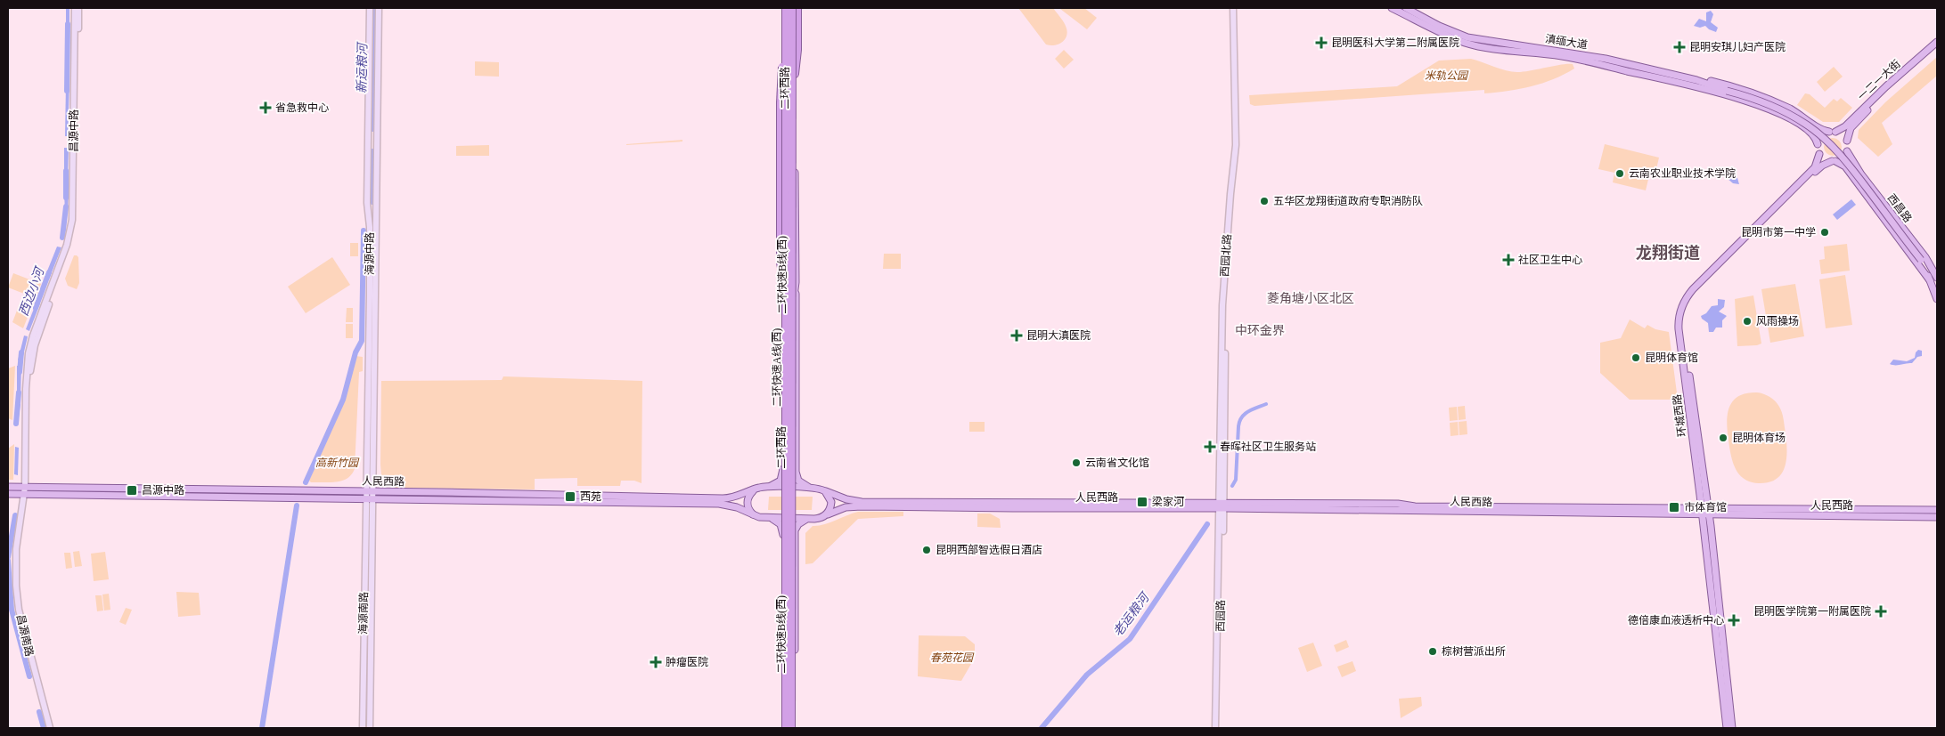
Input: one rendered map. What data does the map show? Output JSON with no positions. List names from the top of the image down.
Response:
{
  "streets": {
    "highway": ["二环快速B线(西)", "二环快速A线(西)"],
    "main road": [
      "滇缅大道",
      "一二一大街",
      "二环西路",
      "昌源中路",
      "西昌路",
      "海源中路",
      "西园北路",
      "环城西路",
      "人民西路",
      "海源南路",
      "西园路",
      "昌源南路"
    ]
  },
  "crossings": [
    ["滇缅大道", "一二一大街"],
    ["滇缅大道", "西昌路"],
    ["滇缅大道", "环城西路"],
    ["一二一大街", "西昌路"],
    ["一二一大街", "环城西路"],
    ["二环西路", "二环快速B线(西)"],
    ["二环西路", "二环快速A线(西)"],
    ["昌源中路", "人民西路"],
    ["昌源中路", "昌源南路"],
    ["西昌路", "环城西路"],
    ["海源中路", "人民西路"],
    ["海源中路", "海源南路"],
    ["西园北路", "人民西路"],
    ["西园北路", "西园路"],
    ["环城西路", "人民西路"],
    ["人民西路", "海源南路"],
    ["人民西路", "西园路"],
    ["人民西路", "昌源南路"]
  ],
  "districts": ["龙翔街道", "菱角塘小区北区", "中环金界"],
  "water": ["新运粮河", "西边小河", "老运粮河"],
  "parks": ["米轨公园", "高新竹园", "春苑花园"],
  "places": {
    "health": [
      "昆明医科大学第二附属医院",
      "昆明安琪儿妇产医院",
      "省急救中心",
      "社区卫生中心",
      "昆明大滇医院",
      "春晖社区卫生服务站",
      "昆明医学院第一附属医院",
      "德倍康血液透析中心",
      "肿瘤医院"
    ],
    "other": [
      "云南农业职业技术学院",
      "五华区龙翔街道政府专职消防队",
      "昆明市第一中学",
      "风雨操场",
      "昆明体育馆",
      "昆明体育场",
      "云南省文化馆",
      "昆明西部智选假日酒店",
      "棕树营派出所"
    ],
    "transit": [
      "昌源中路",
      "西苑",
      "梁家河",
      "市体育馆"
    ]
  }
}
